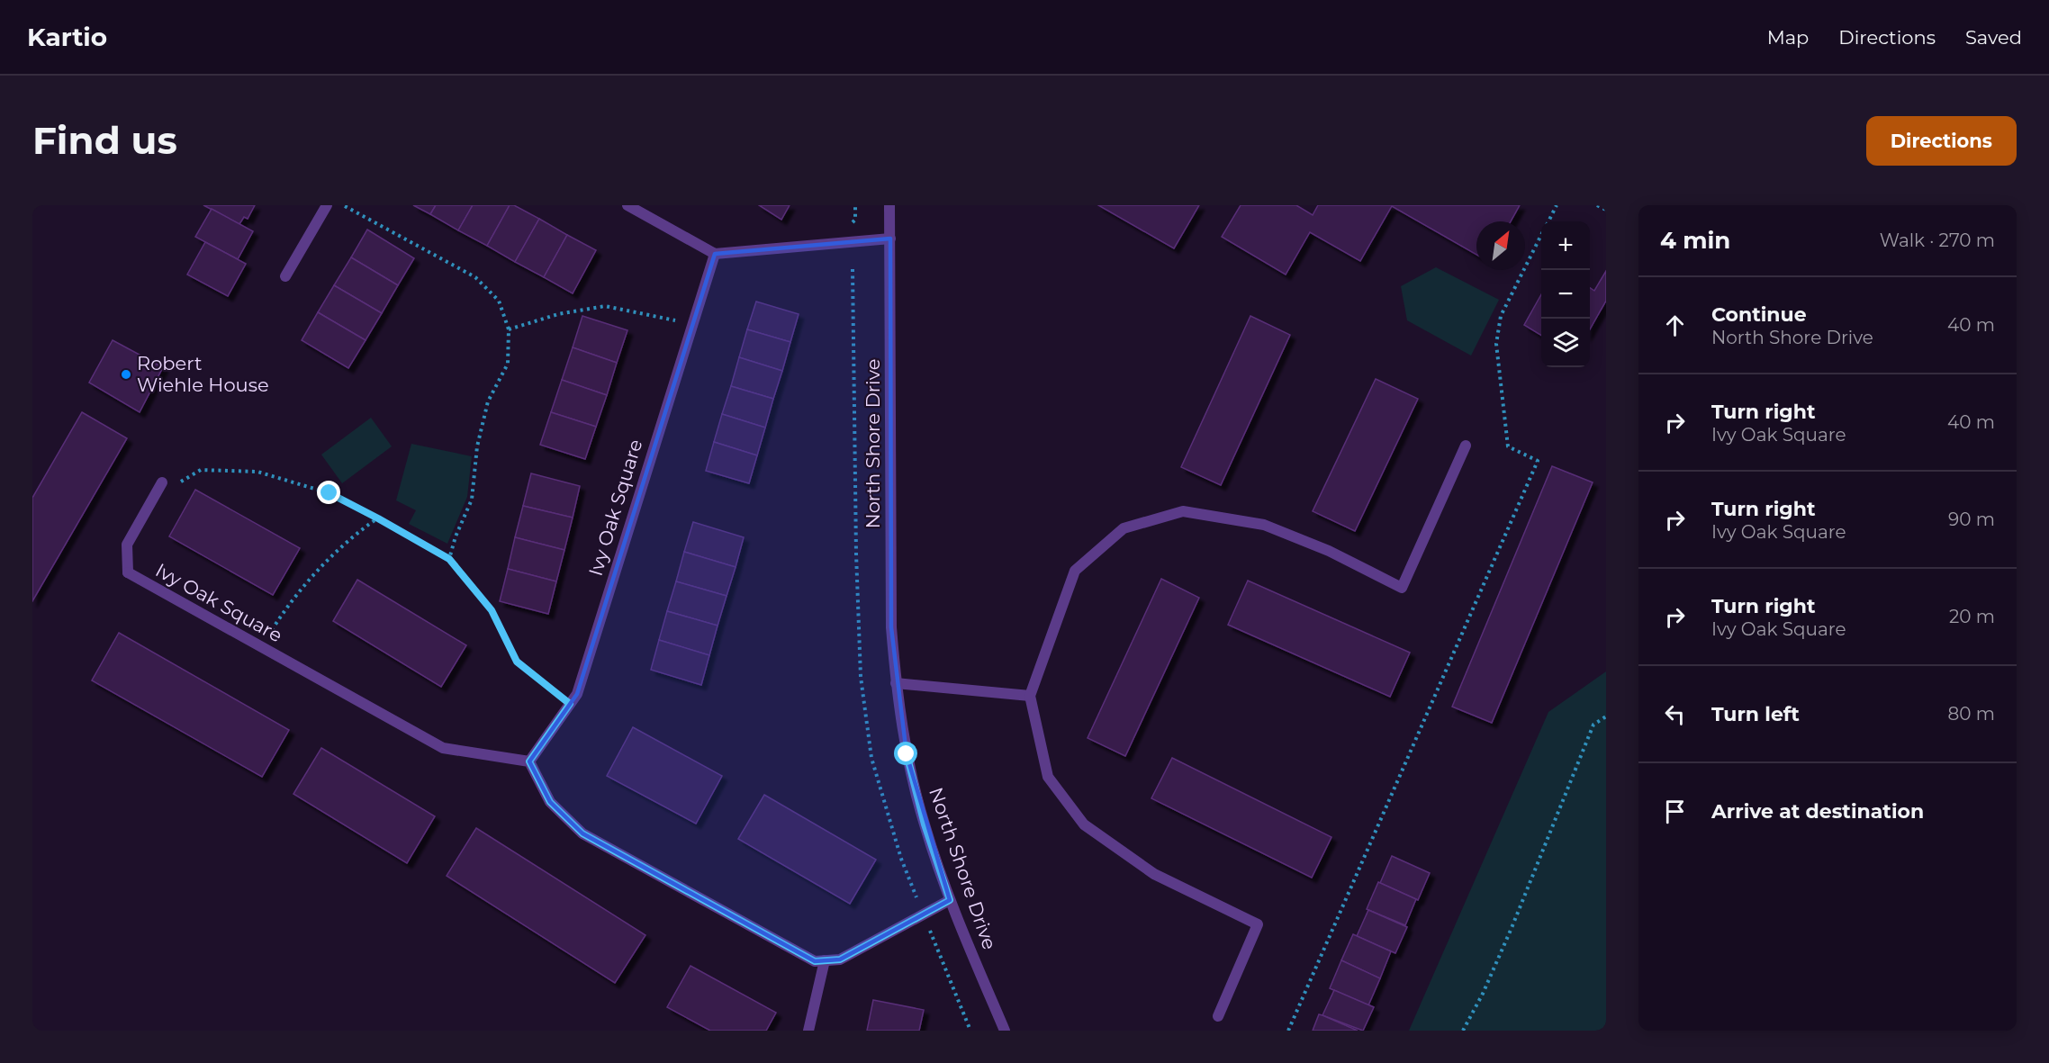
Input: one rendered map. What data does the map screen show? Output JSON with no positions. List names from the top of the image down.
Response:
{
  "streets": {
    "street": ["North Shore Drive", "Ivy Oak Square"]
  },
  "places": ["Robert Wiehle House"],
  "north": "top right",
  "page": {
    "header": "Kartio",
    "nav": ["Map", "Directions", "Saved"],
    "buttons": "Directions",
    "title": "Find us",
    "heading": ["4 min", "Walk · 270 m"],
    "map_buttons": ["+", "−"],
    "list": [
      ["Continue", "North Shore Drive", "40 m"],
      ["Turn right", "Ivy Oak Square", "40 m"],
      ["Turn right", "Ivy Oak Square", "90 m"],
      ["Turn right", "Ivy Oak Square", "20 m"],
      ["Turn left", "80 m"],
      "Arrive at destination"
    ]
  }
}
